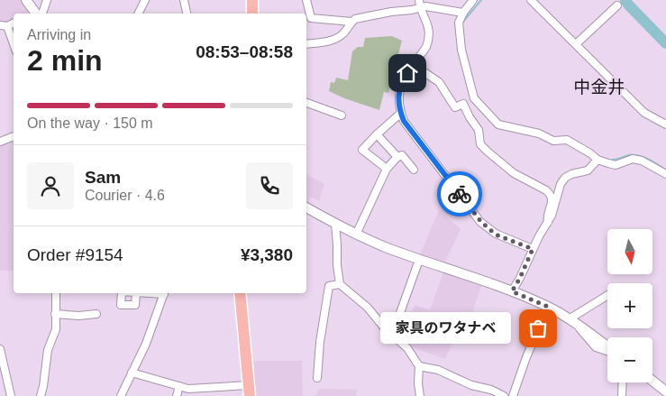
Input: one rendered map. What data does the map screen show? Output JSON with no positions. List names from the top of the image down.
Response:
{
  "districts": ["中金井"],
  "places": ["家具のワタナベ"],
  "north": "bottom",
  "page": {
    "heading": ["2 min", "Arriving in", "08:53–08:58"],
    "panel": [
      "Sam",
      "Courier · 4.6",
      "Order #9154",
      "¥3,380"
    ],
    "bar": "On the way · 150 m",
    "map_buttons": ["+", "−"],
    "bubble": "家具のワタナベ"
  }
}
